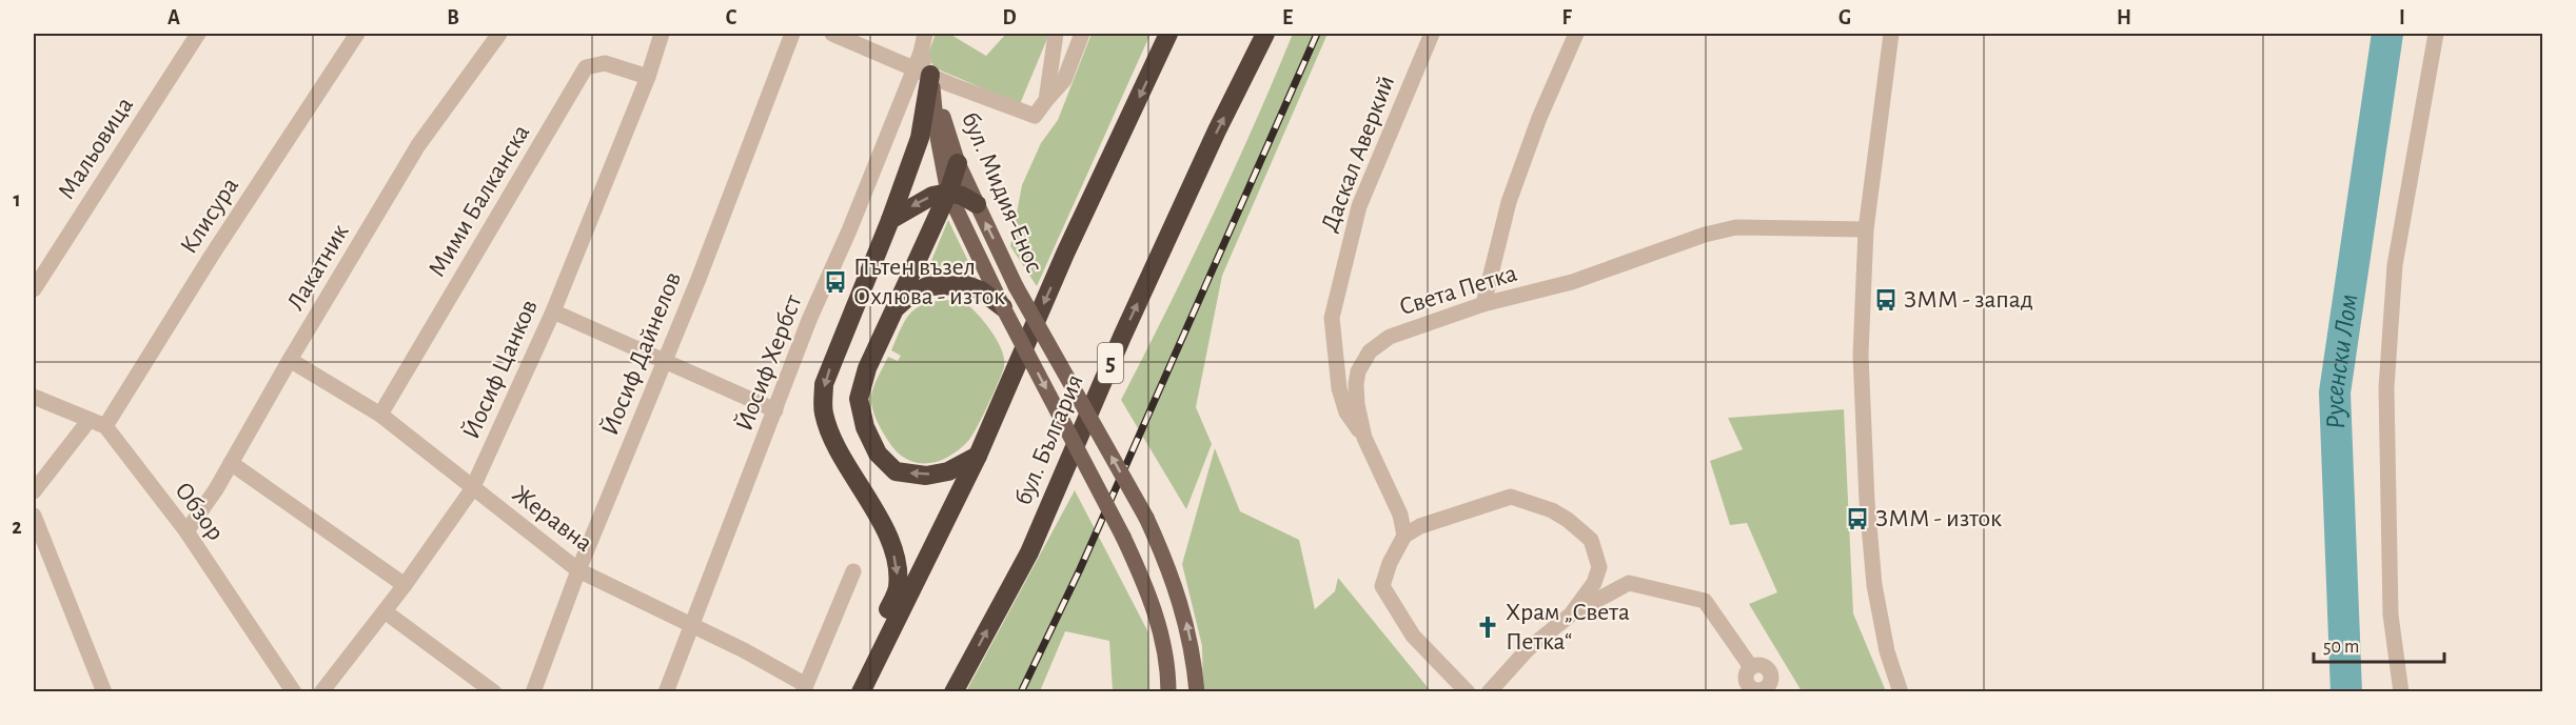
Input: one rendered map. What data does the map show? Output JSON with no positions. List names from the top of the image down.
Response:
{
  "streets": {
    "highway": ["5", "бул. България"],
    "main road": ["бул. Мидия-Енос"],
    "street": [
      "Мальовица",
      "Даскал Аверкий",
      "Мими Балканска",
      "Клисура",
      "Лакатник",
      "Света Петка",
      "Йосиф Дайнелов",
      "Йосиф Хербст",
      "Йосиф Цанков",
      "Обзор",
      "Жеравна"
    ]
  },
  "crossings": [
    ["Даскал Аверкий", "Света Петка"],
    ["бул. Мидия-Енос", "Йосиф Хербст"],
    ["Мими Балканска", "Йосиф Цанков"],
    ["Мими Балканска", "Жеравна"],
    ["Клисура", "Обзор"],
    ["Лакатник", "Обзор"],
    ["Лакатник", "Жеравна"],
    ["Йосиф Дайнелов", "Жеравна"],
    ["Йосиф Хербст", "Жеравна"],
    ["Йосиф Цанков", "Жеравна"]
  ],
  "water": ["Русенски Лом"],
  "places": {
    "bus stop": ["Пътен възел Охлюва - изток", "ЗММ - запад", "ЗММ - изток"],
    "church": ["Храм „Света Петка“"]
  },
  "scale_bar": "50 m",
  "grid": {
    "columns": [
      "A",
      "B",
      "C",
      "D",
      "E",
      "F",
      "G",
      "H",
      "I"
    ],
    "rows": ["1", "2"]
  }
}
